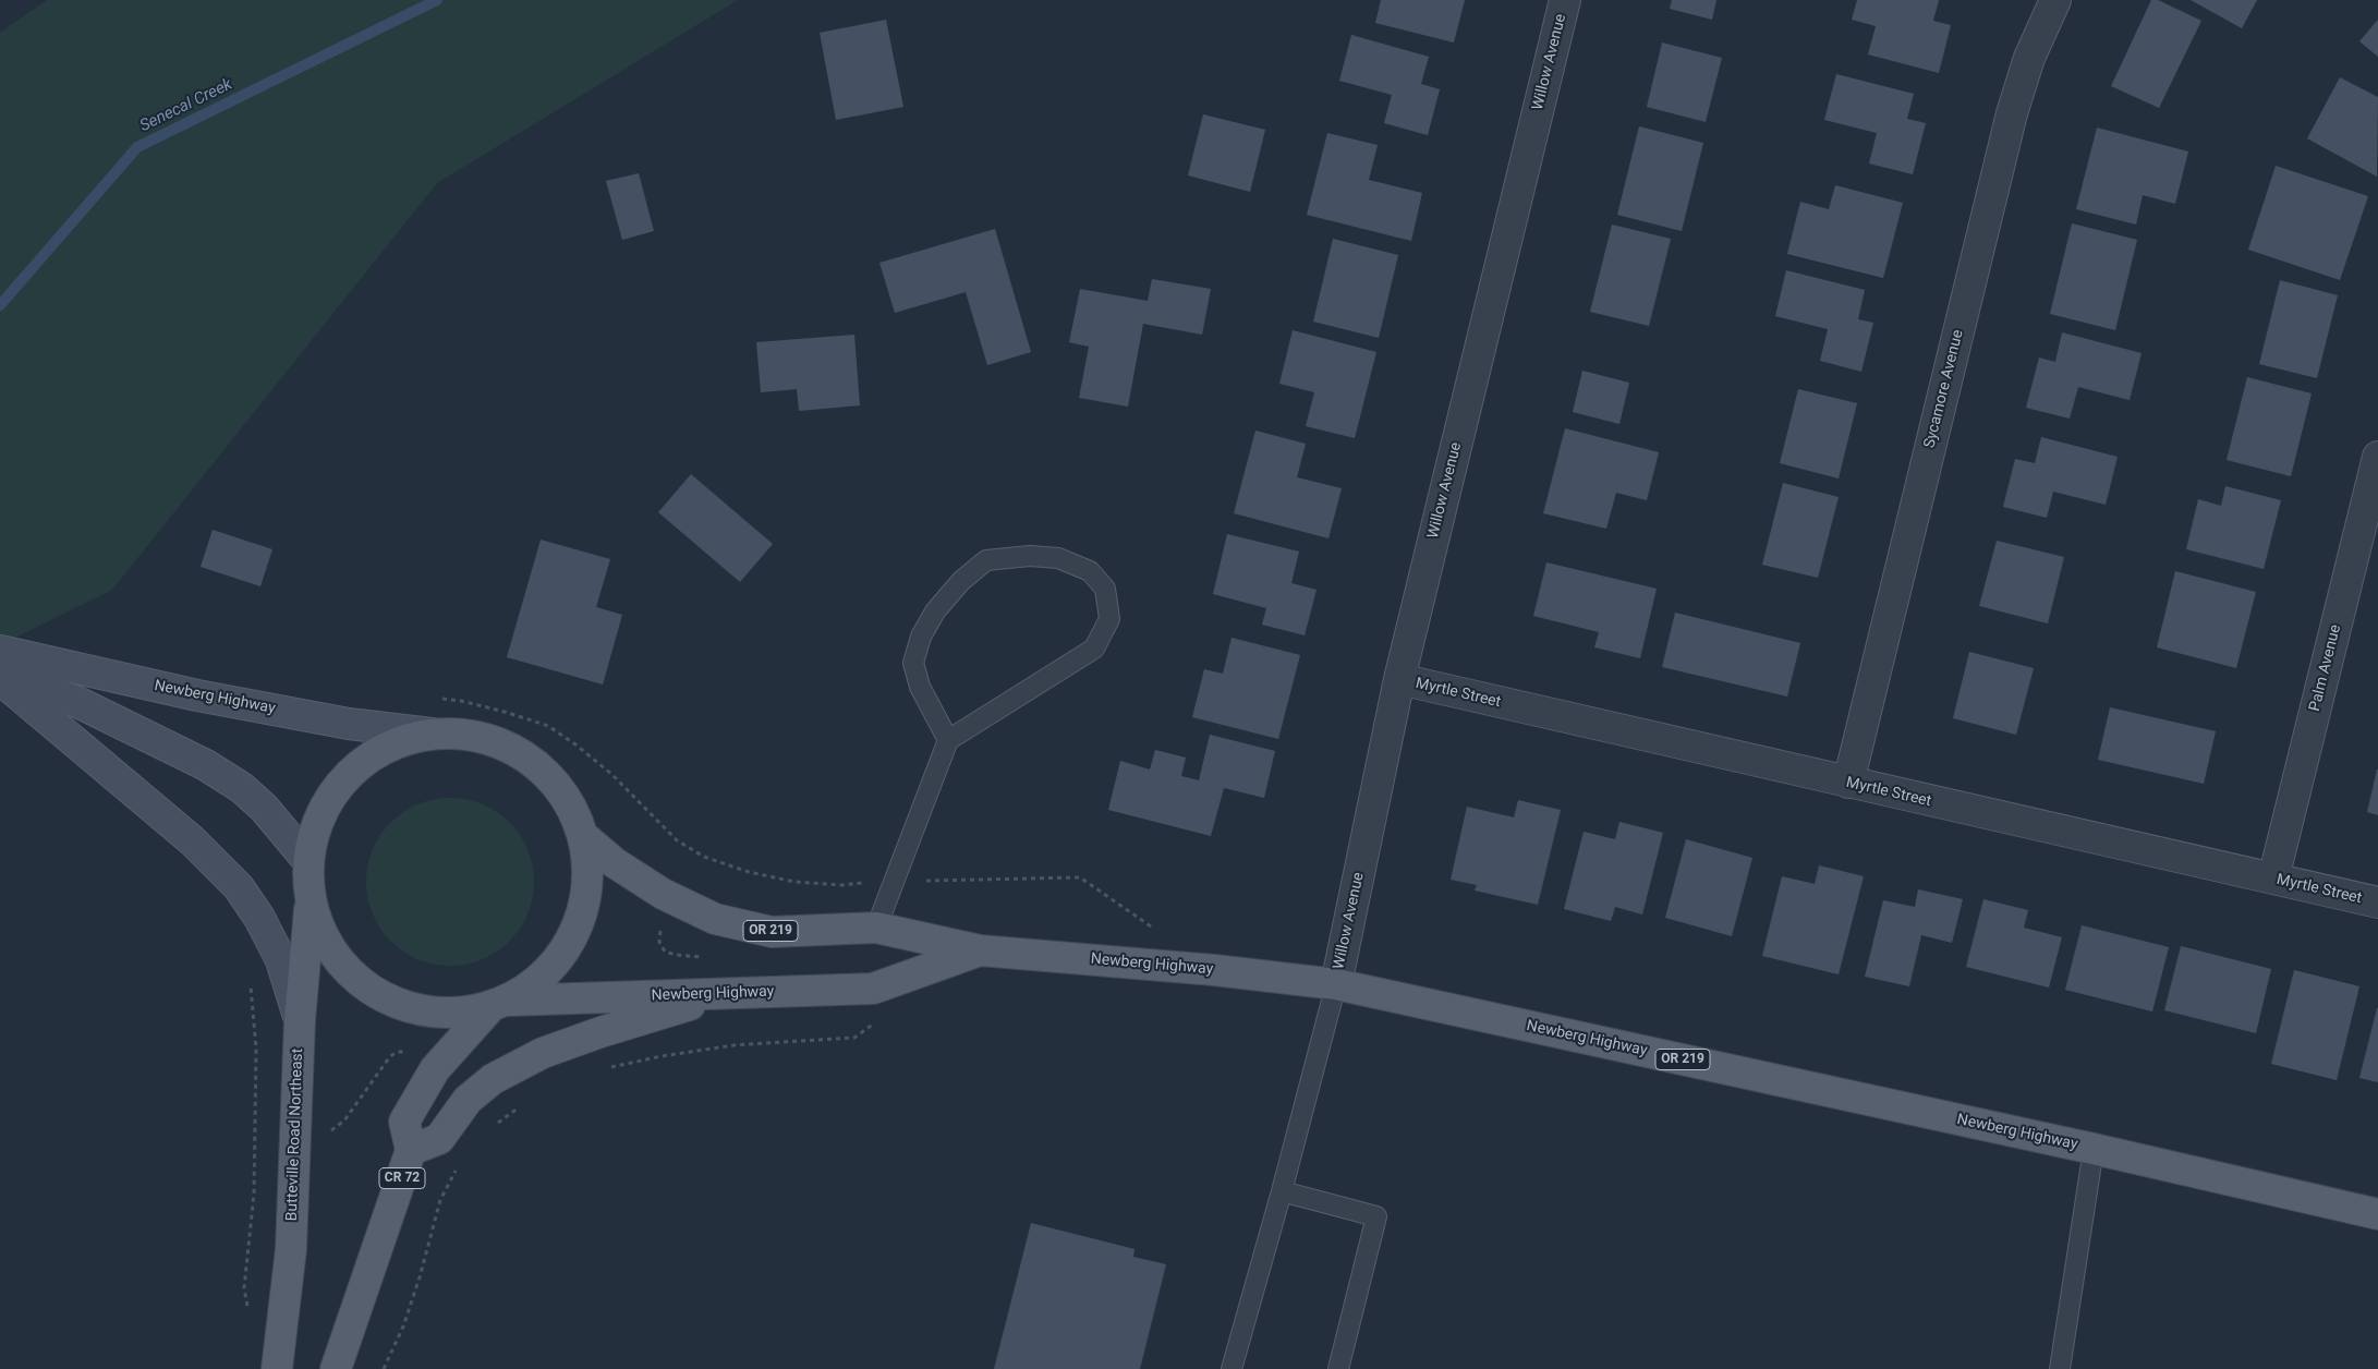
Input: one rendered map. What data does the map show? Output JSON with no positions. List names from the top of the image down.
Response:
{
  "streets": {
    "main road": [
      "Newberg Highway",
      "OR 219",
      "Butteville Road Northeast",
      "CR 72"
    ],
    "street": [
      "Willow Avenue",
      "Sycamore Avenue",
      "Palm Avenue",
      "Myrtle Street"
    ]
  },
  "crossings": [
    ["Willow Avenue", "Myrtle Street"],
    ["Willow Avenue", "Newberg Highway"],
    ["Sycamore Avenue", "Myrtle Street"],
    ["Palm Avenue", "Myrtle Street"],
    ["Newberg Highway", "CR 72"]
  ],
  "water": ["Senecal Creek"]
}
